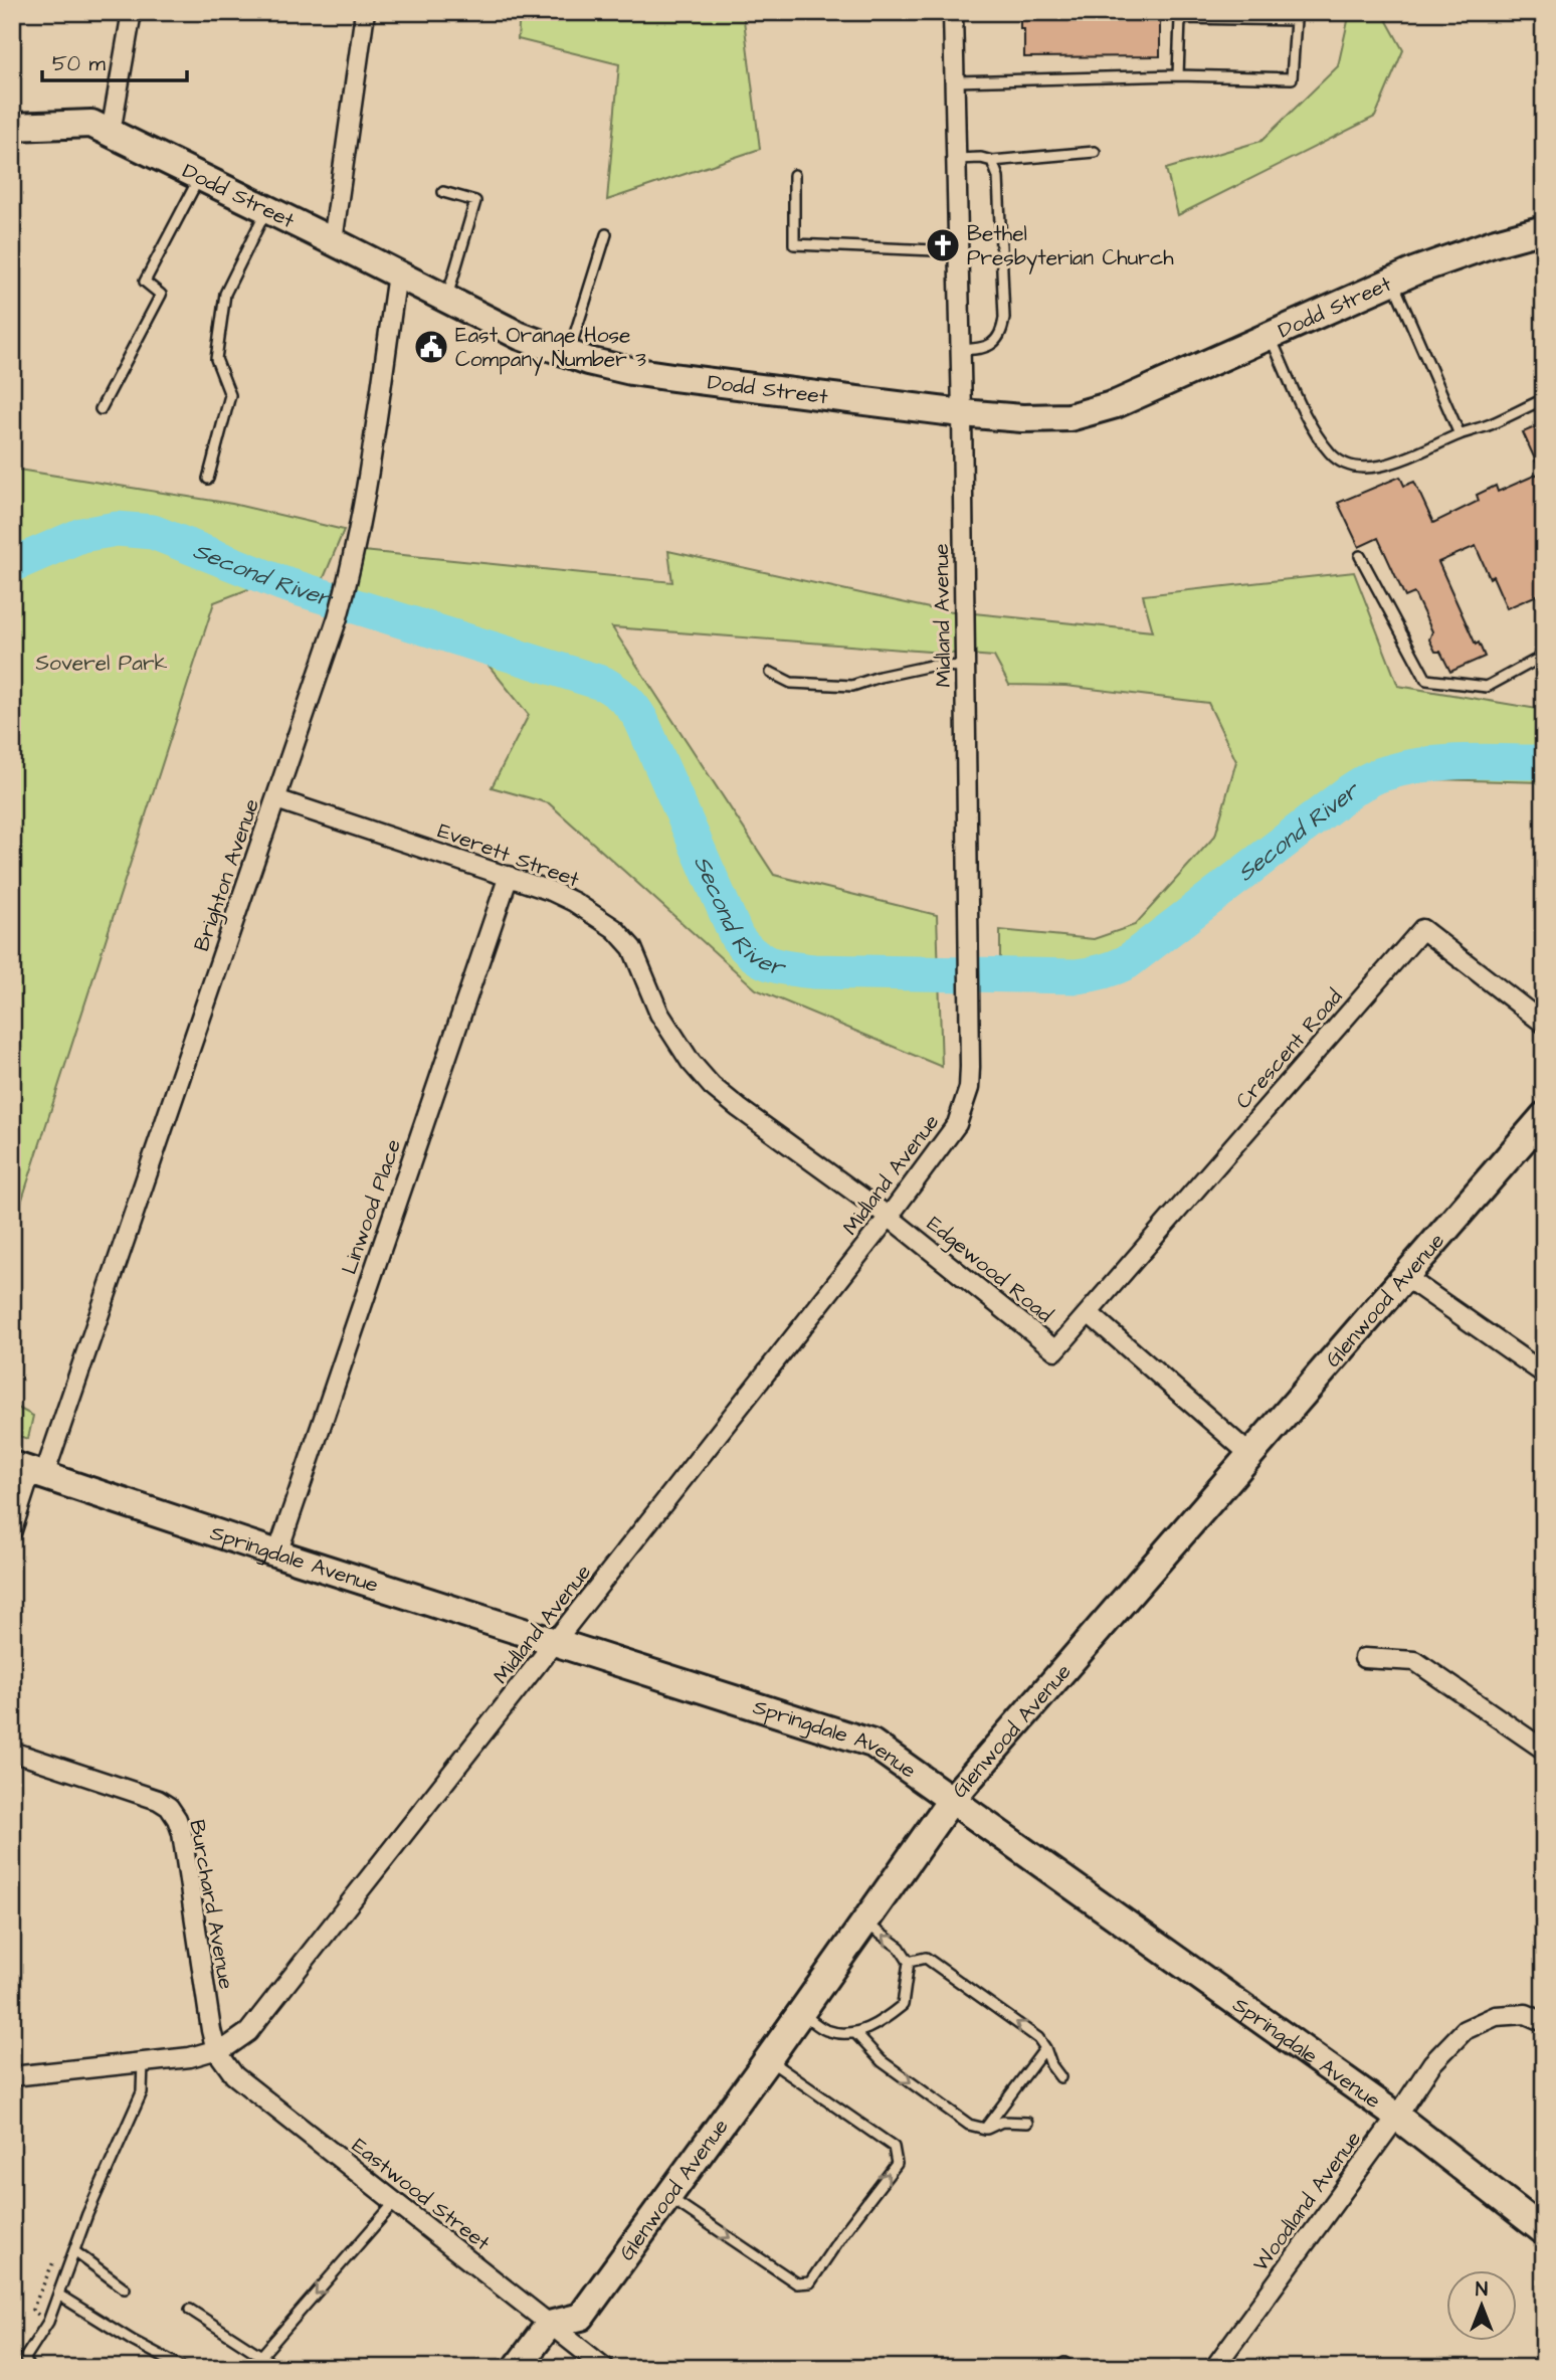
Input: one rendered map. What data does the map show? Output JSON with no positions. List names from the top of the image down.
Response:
{
  "streets": {
    "street": [
      "Dodd Street",
      "Midland Avenue",
      "Everett Street",
      "Brighton Avenue",
      "Crescent Road",
      "Linwood Place",
      "Edgewood Road",
      "Glenwood Avenue",
      "Springdale Avenue",
      "Burchard Avenue",
      "Eastwood Street",
      "Woodland Avenue"
    ]
  },
  "crossings": [
    ["Dodd Street", "Midland Avenue"],
    ["Dodd Street", "Brighton Avenue"],
    ["Midland Avenue", "Everett Street"],
    ["Midland Avenue", "Edgewood Road"],
    ["Midland Avenue", "Springdale Avenue"],
    ["Midland Avenue", "Burchard Avenue"],
    ["Midland Avenue", "Eastwood Street"],
    ["Everett Street", "Brighton Avenue"],
    ["Everett Street", "Linwood Place"],
    ["Everett Street", "Edgewood Road"],
    ["Brighton Avenue", "Springdale Avenue"],
    ["Crescent Road", "Edgewood Road"],
    ["Linwood Place", "Springdale Avenue"],
    ["Edgewood Road", "Glenwood Avenue"],
    ["Glenwood Avenue", "Springdale Avenue"],
    ["Glenwood Avenue", "Eastwood Street"],
    ["Springdale Avenue", "Woodland Avenue"],
    ["Burchard Avenue", "Eastwood Street"]
  ],
  "water": ["Second River"],
  "parks": ["Soverel Park"],
  "places": {
    "church": ["Bethel Presbyterian Church"],
    "public building": ["East Orange Hose Company Number 3"]
  },
  "scale_bar": "50 m",
  "north": "top"
}
